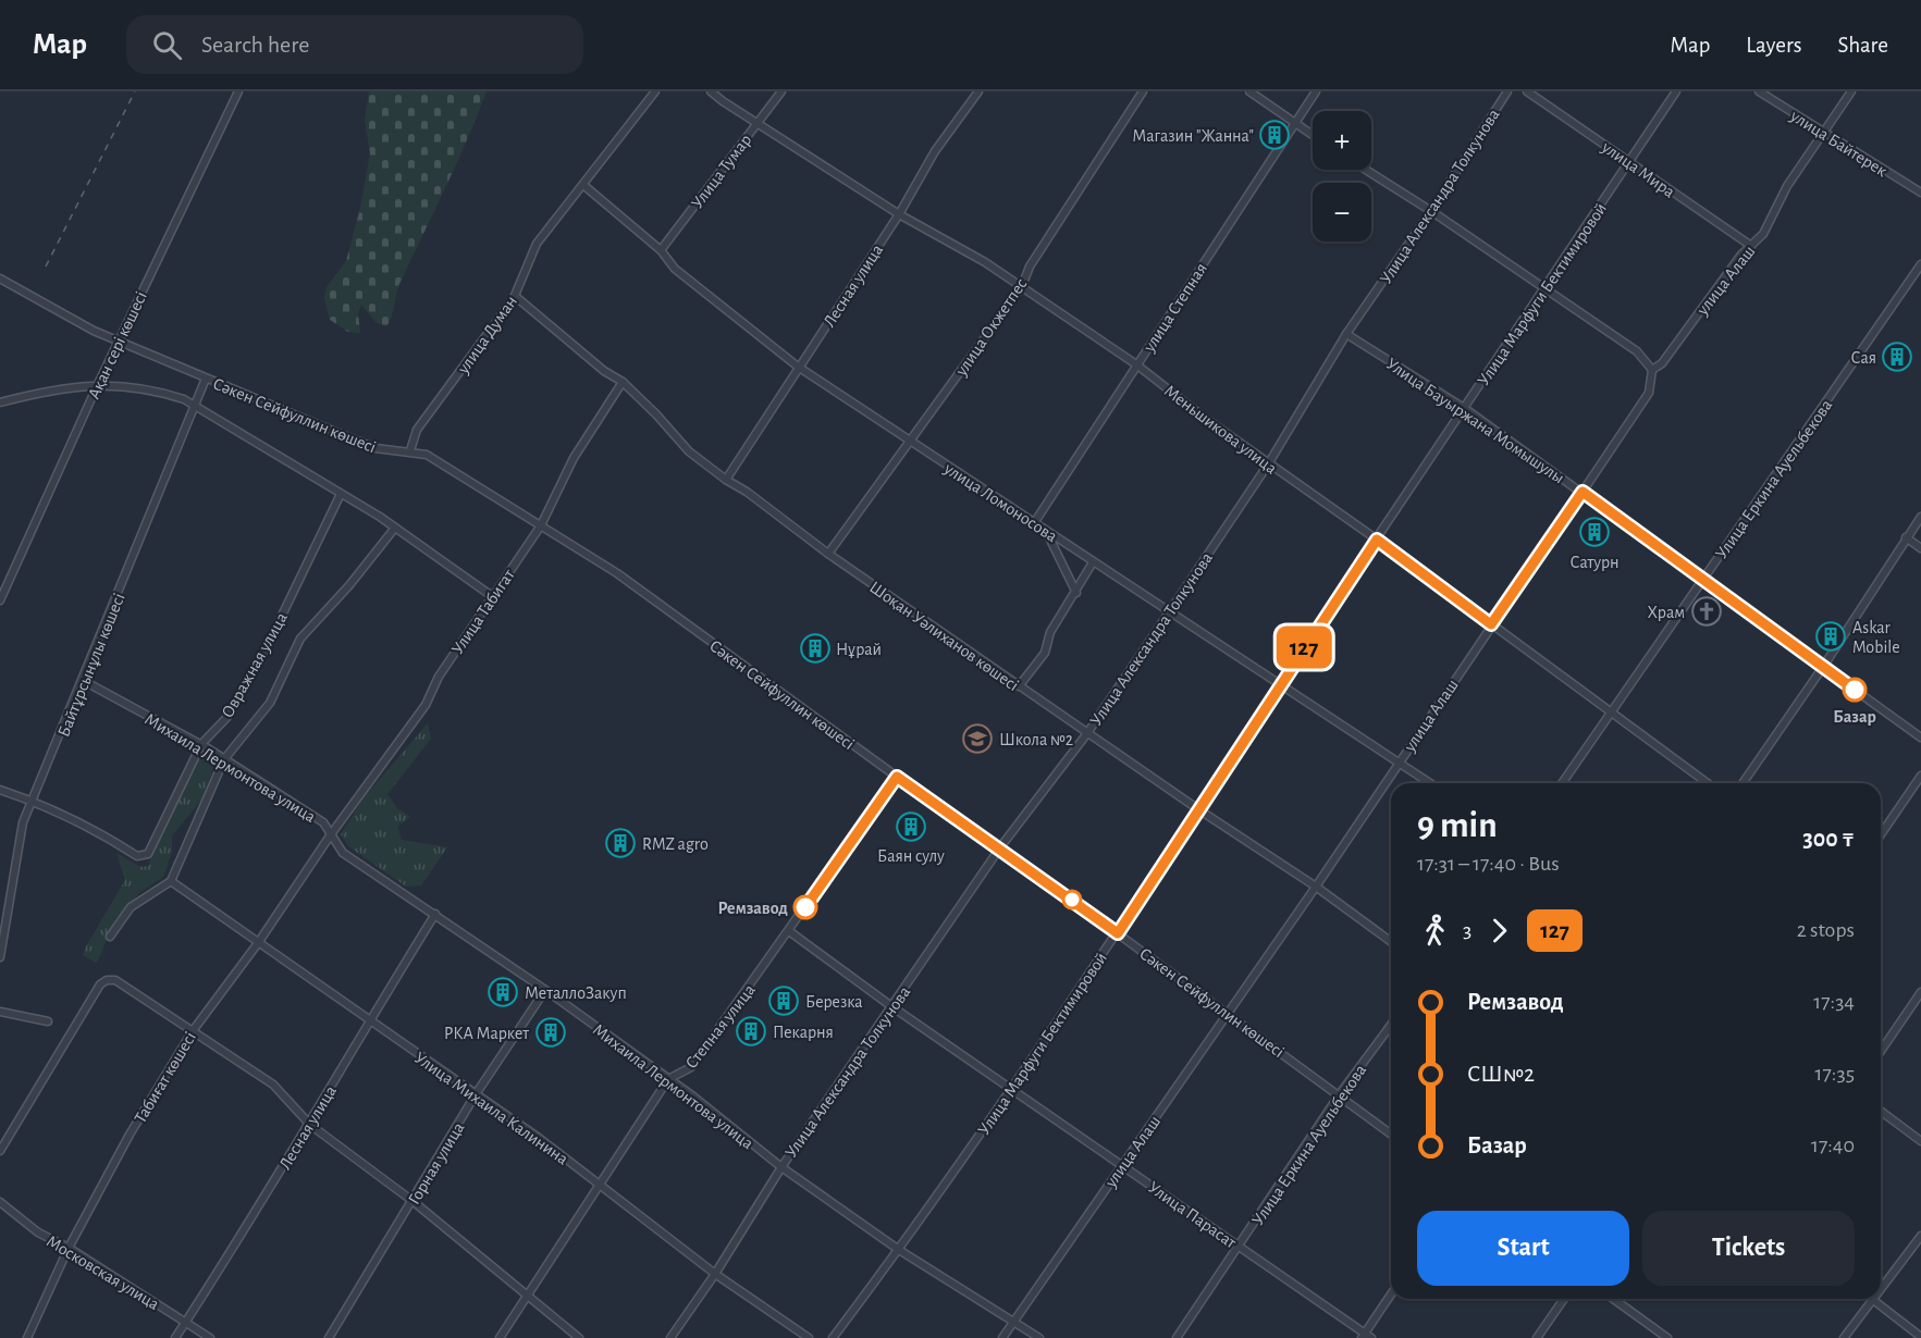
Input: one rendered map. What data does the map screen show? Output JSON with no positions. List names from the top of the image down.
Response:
{
  "streets": {
    "street": [
      "улица Байтерек",
      "улица Мира",
      "Улица Тумар",
      "Улица Александра Толкунова",
      "улица Алаш",
      "Лесная улица",
      "Улица Марфуги Бектимировой",
      "улица Степная",
      "улица Окжетпес",
      "улица Думан",
      "Ақан сері көшесі",
      "Сәкен Сейфуллин көшесі",
      "Улица Бауыржана Момышулы",
      "Меньшикова улица",
      "Улица Еркина Ауельбекова",
      "улица Ломоносова",
      "Улица Табигат",
      "Шоқан Уәлиханов көшесі",
      "Байтұрсынұлы көшесі",
      "Овражная улица",
      "Михаила Лермонтова улица",
      "Степная улица",
      "Табиғат көшесі",
      "Улица Михаила Калинина",
      "Горная улица",
      "Улица Парасат",
      "Московская улица"
    ]
  },
  "crossings": [
    ["улица Байтерек", "улица Алаш"],
    ["улица Мира", "улица Алаш"],
    ["улица Мира", "Улица Марфуги Бектимировой"],
    ["Улица Тумар", "Меньшикова улица"],
    ["Улица Тумар", "улица Ломоносова"],
    ["Улица Александра Толкунова", "Сәкен Сейфуллин көшесі"],
    ["Улица Александра Толкунова", "Улица Бауыржана Момышулы"],
    ["Улица Александра Толкунова", "Меньшикова улица"],
    ["Улица Александра Толкунова", "улица Ломоносова"],
    ["Улица Александра Толкунова", "Шоқан Уәлиханов көшесі"],
    ["Улица Александра Толкунова", "Михаила Лермонтова улица"],
    ["Улица Александра Толкунова", "Улица Михаила Калинина"],
    ["Улица Александра Толкунова", "Улица Парасат"],
    ["улица Алаш", "Сәкен Сейфуллин көшесі"],
    ["улица Алаш", "Улица Бауыржана Момышулы"],
    ["улица Алаш", "Меньшикова улица"],
    ["улица Алаш", "улица Ломоносова"],
    ["улица Алаш", "Шоқан Уәлиханов көшесі"],
    ["улица Алаш", "Михаила Лермонтова улица"],
    ["улица Алаш", "Улица Парасат"],
    ["Лесная улица", "Меньшикова улица"],
    ["Лесная улица", "улица Ломоносова"],
    ["Лесная улица", "Шоқан Уәлиханов көшесі"],
    ["Лесная улица", "Михаила Лермонтова улица"],
    ["Лесная улица", "Улица Михаила Калинина"],
    ["Лесная улица", "Московская улица"],
    ["Улица Марфуги Бектимировой", "Сәкен Сейфуллин көшесі"],
    ["Улица Марфуги Бектимировой", "Улица Бауыржана Момышулы"],
    ["Улица Марфуги Бектимировой", "Меньшикова улица"],
    ["Улица Марфуги Бектимировой", "улица Ломоносова"],
    ["Улица Марфуги Бектимировой", "Шоқан Уәлиханов көшесі"],
    ["Улица Марфуги Бектимировой", "Михаила Лермонтова улица"],
    ["Улица Марфуги Бектимировой", "Улица Парасат"],
    ["улица Степная", "Меньшикова улица"],
    ["улица Степная", "улица Ломоносова"],
    ["улица Окжетпес", "Меньшикова улица"],
    ["улица Окжетпес", "улица Ломоносова"],
    ["улица Окжетпес", "Шоқан Уәлиханов көшесі"],
    ["улица Думан", "Сәкен Сейфуллин көшесі"],
    ["улица Думан", "улица Ломоносова"],
    ["улица Думан", "Шоқан Уәлиханов көшесі"],
    ["Ақан сері көшесі", "Сәкен Сейфуллин көшесі"],
    ["Сәкен Сейфуллин көшесі", "Улица Еркина Ауельбекова"],
    ["Сәкен Сейфуллин көшесі", "Улица Табигат"],
    ["Сәкен Сейфуллин көшесі", "Байтұрсынұлы көшесі"],
    ["Сәкен Сейфуллин көшесі", "Степная улица"],
    ["Улица Бауыржана Момышулы", "Улица Еркина Ауельбекова"],
    ["Меньшикова улица", "Улица Еркина Ауельбекова"],
    ["Улица Еркина Ауельбекова", "Улица Парасат"],
    ["Улица Табигат", "Шоқан Уәлиханов көшесі"],
    ["Улица Табигат", "Михаила Лермонтова улица"],
    ["Улица Табигат", "Табиғат көшесі"],
    ["Байтұрсынұлы көшесі", "Овражная улица"],
    ["Байтұрсынұлы көшесі", "Михаила Лермонтова улица"],
    ["Овражная улица", "Михаила Лермонтова улица"],
    ["Овражная улица", "Улица Михаила Калинина"],
    ["Михаила Лермонтова улица", "Степная улица"],
    ["Михаила Лермонтова улица", "Табиғат көшесі"],
    ["Михаила Лермонтова улица", "Горная улица"],
    ["Степная улица", "Улица Михаила Калинина"],
    ["Степная улица", "Улица Парасат"],
    ["Табиғат көшесі", "Улица Михаила Калинина"],
    ["Табиғат көшесі", "Московская улица"],
    ["Улица Михаила Калинина", "Горная улица"]
  ],
  "places": {
    "building": [
      "Магазин \"Жанна\"",
      "Сая",
      "Сатурн",
      "Askar Mobile",
      "Нұрай",
      "Баян сулу",
      "RMZ agro",
      "МеталлоЗакуп",
      "Березка",
      "Пекарня",
      "РКА Маркет"
    ],
    "church": ["Храм"],
    "other": ["Базар", "Ремзавод"],
    "school or university": ["Школа №2"]
  },
  "lines": ["bus line 127"],
  "page": {
    "header": "Map",
    "search": "Search here",
    "nav": ["Map", "Layers", "Share"],
    "on_map": "127",
    "map_buttons": ["+", "−"],
    "heading": ["9 min", "17:31 – 17:40 · Bus", "300 ₸"],
    "legs": ["3", "127", "2 stops"],
    "list": [
      {
        "name": "Ремзавод",
        "value": "17:34"
      },
      {
        "name": "СШ№2",
        "value": "17:35"
      },
      {
        "name": "Базар",
        "value": "17:40"
      }
    ],
    "buttons": ["Start", "Tickets"]
  }
}
